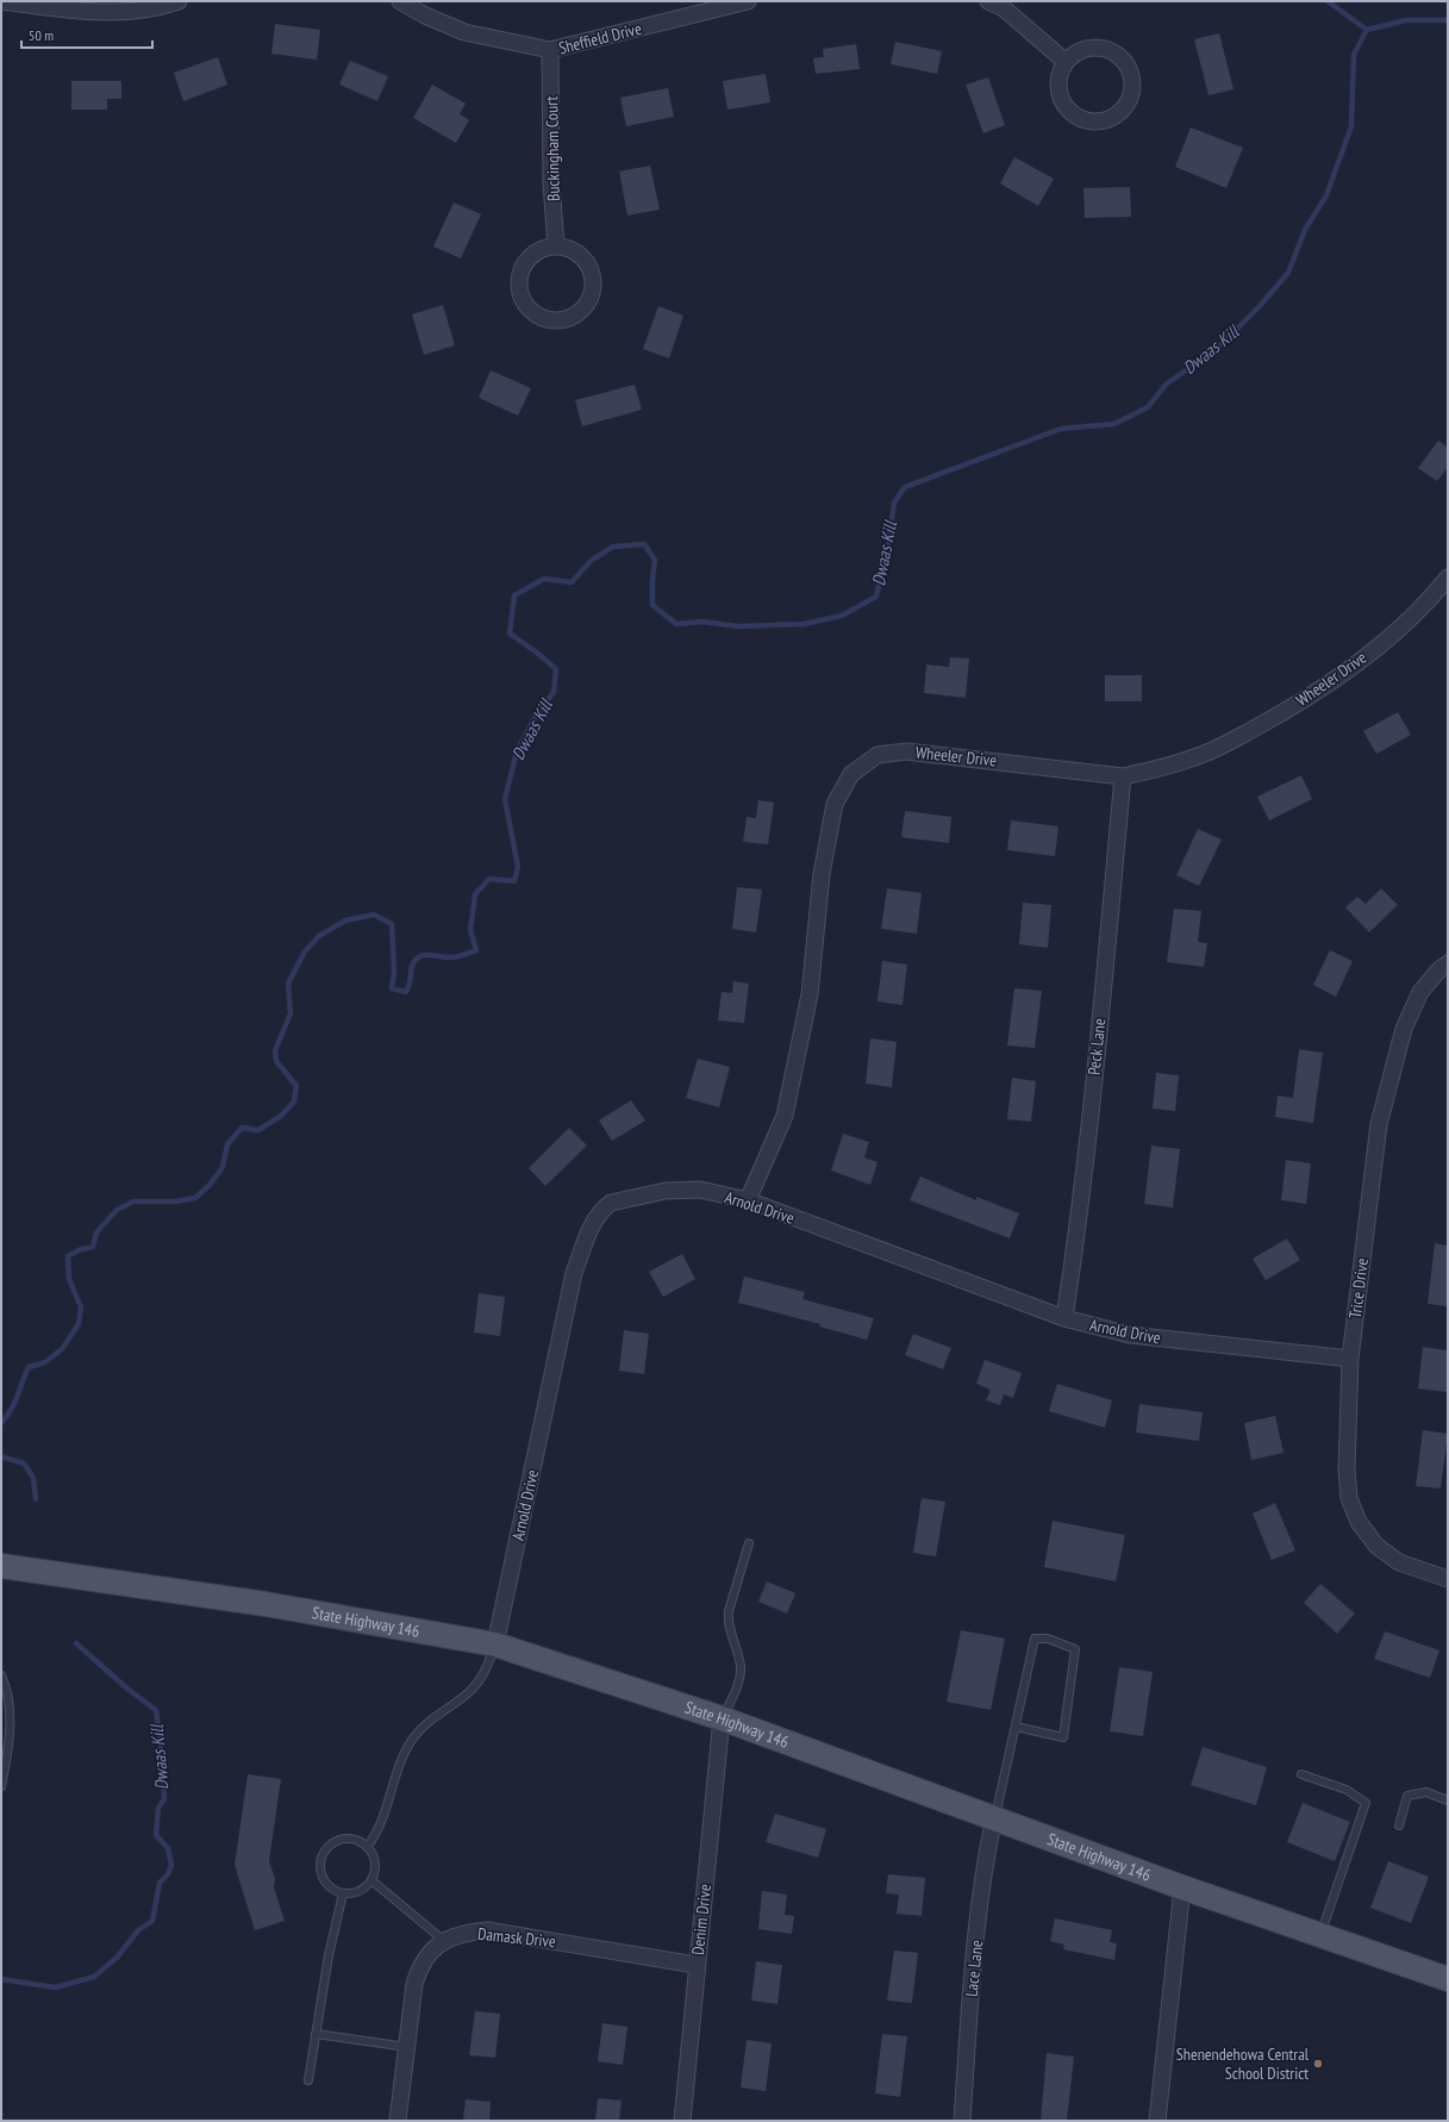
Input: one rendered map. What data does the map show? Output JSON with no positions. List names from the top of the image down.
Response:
{
  "streets": {
    "main road": ["State Highway 146"],
    "street": [
      "Sheffield Drive",
      "Buckingham Court",
      "Wheeler Drive",
      "Peck Lane",
      "Arnold Drive",
      "Trice Drive",
      "Denim Drive",
      "Damask Drive",
      "Lace Lane"
    ]
  },
  "crossings": [
    ["Sheffield Drive", "Buckingham Court"],
    ["Wheeler Drive", "Peck Lane"],
    ["Wheeler Drive", "Arnold Drive"],
    ["Peck Lane", "Arnold Drive"],
    ["Arnold Drive", "Trice Drive"],
    ["Arnold Drive", "State Highway 146"],
    ["State Highway 146", "Denim Drive"],
    ["State Highway 146", "Lace Lane"],
    ["Denim Drive", "Damask Drive"]
  ],
  "water": ["Dwaas Kill"],
  "places": ["Shenendehowa Central School District"],
  "scale_bar": "50 m"
}
